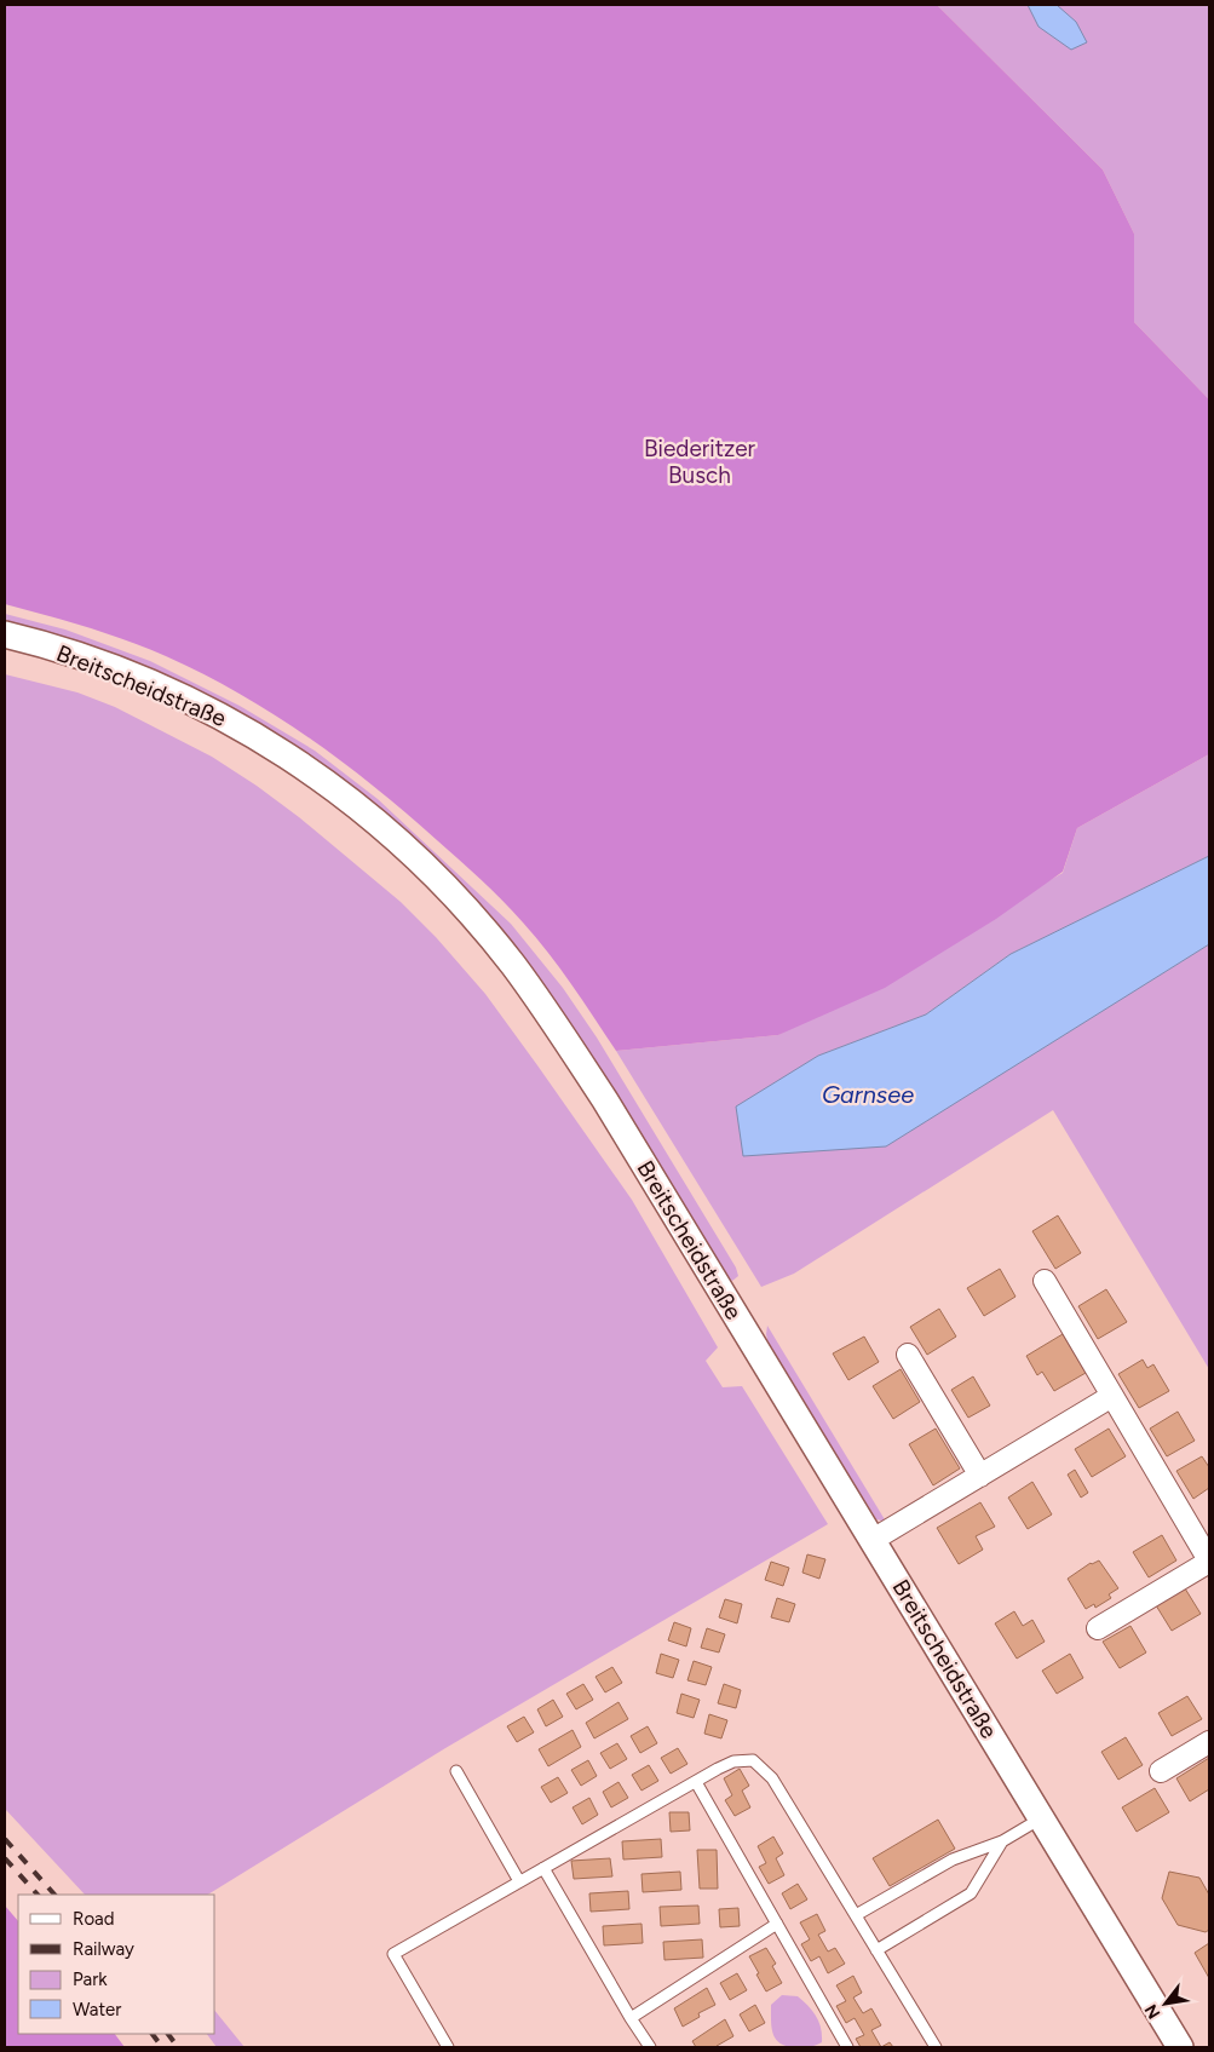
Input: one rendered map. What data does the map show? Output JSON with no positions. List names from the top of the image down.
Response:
{
  "streets": {
    "street": ["Breitscheidstraße"]
  },
  "water": ["Garnsee"],
  "parks": ["Biederitzer Busch"],
  "legend": [
    "Road",
    "Railway",
    "Park",
    "Water"
  ],
  "north": "bottom left"
}
